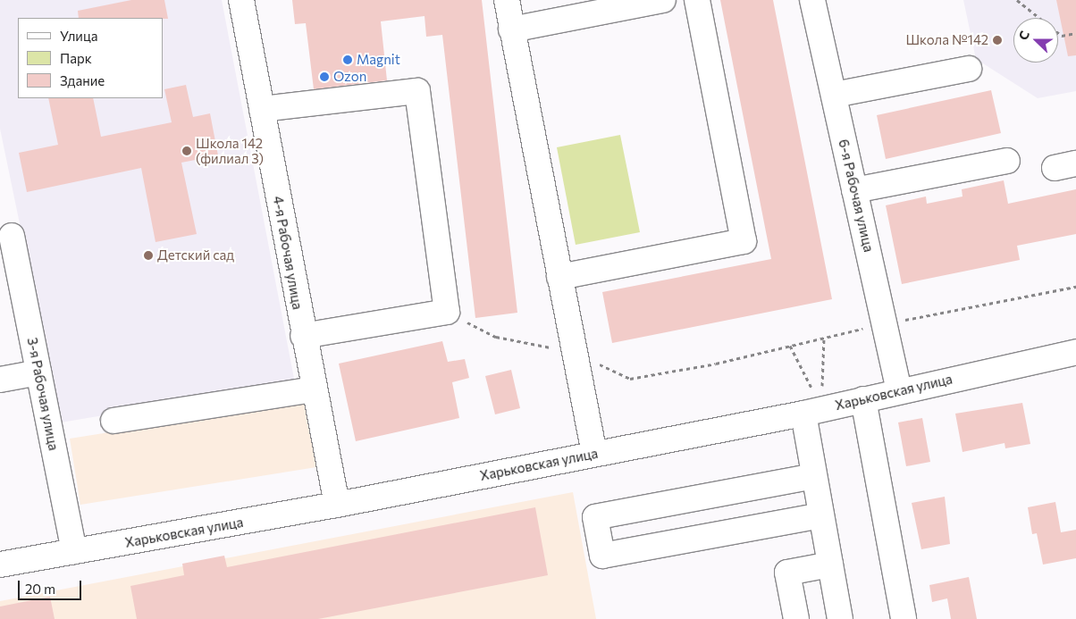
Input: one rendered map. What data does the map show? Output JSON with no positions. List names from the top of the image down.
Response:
{
  "streets": {
    "street": [
      "6-я Рабочая улица",
      "4-я Рабочая улица",
      "Харьковская улица",
      "3-я Рабочая улица"
    ]
  },
  "crossings": [
    ["6-я Рабочая улица", "Харьковская улица"],
    ["4-я Рабочая улица", "Харьковская улица"],
    ["Харьковская улица", "3-я Рабочая улица"]
  ],
  "places": [
    "Школа №142",
    "Magnit",
    "Ozon",
    "Школа 142 (филиал 3)",
    "Детский сад"
  ],
  "legend": ["Улица", "Парк", "Здание"],
  "scale_bar": "20 m",
  "north": "left"
}
